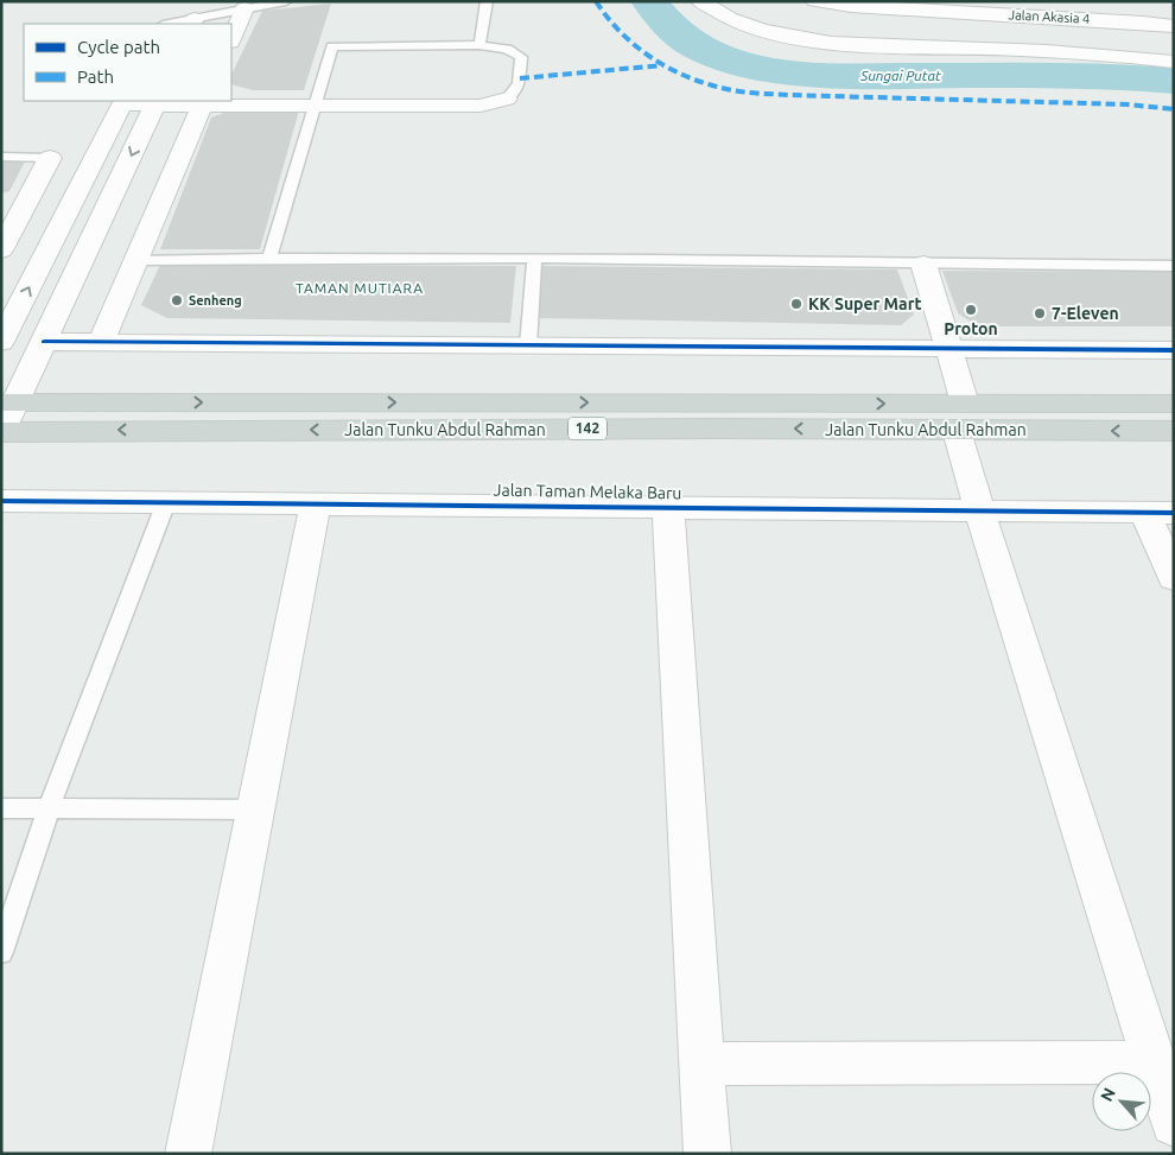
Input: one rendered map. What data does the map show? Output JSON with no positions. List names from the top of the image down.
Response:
{
  "streets": {
    "main road": ["142", "Jalan Tunku Abdul Rahman"],
    "street": ["Jalan Akasia 4", "Jalan Taman Melaka Baru"]
  },
  "districts": ["TAMAN MUTIARA"],
  "water": ["Sungai Putat"],
  "places": [
    "Senheng",
    "KK Super Mart",
    "Proton",
    "7-Eleven"
  ],
  "legend": ["Cycle path", "Path"],
  "north": "top left"
}
